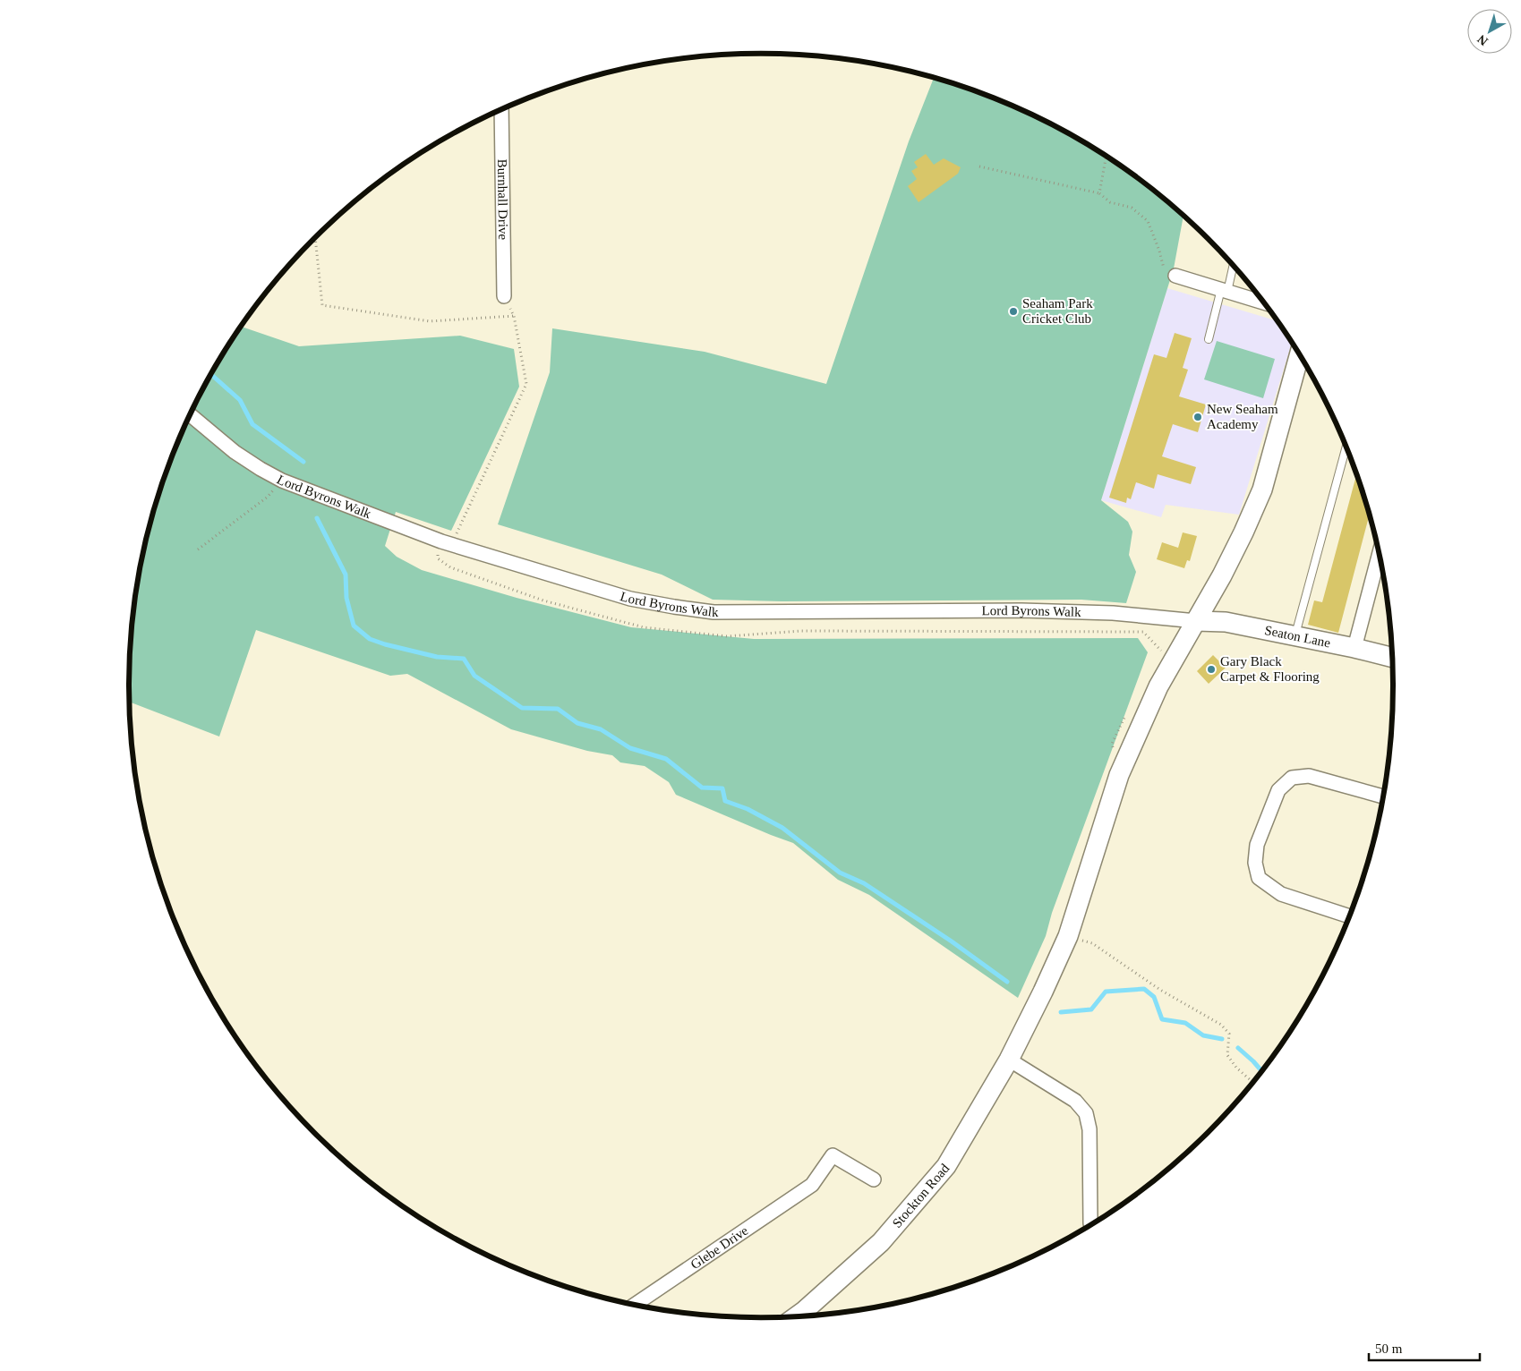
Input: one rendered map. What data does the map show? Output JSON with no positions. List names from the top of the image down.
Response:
{
  "streets": {
    "main road": ["Seaton Lane", "Stockton Road"],
    "street": ["Burnhall Drive", "Lord Byrons Walk", "Glebe Drive"]
  },
  "crossings": [
    ["Lord Byrons Walk", "Seaton Lane"],
    ["Lord Byrons Walk", "Stockton Road"],
    ["Seaton Lane", "Stockton Road"]
  ],
  "places": ["Seaham Park Cricket Club", "New Seaham Academy", "Gary Black Carpet & Flooring"],
  "scale_bar": "50 m",
  "north": "bottom left"
}
